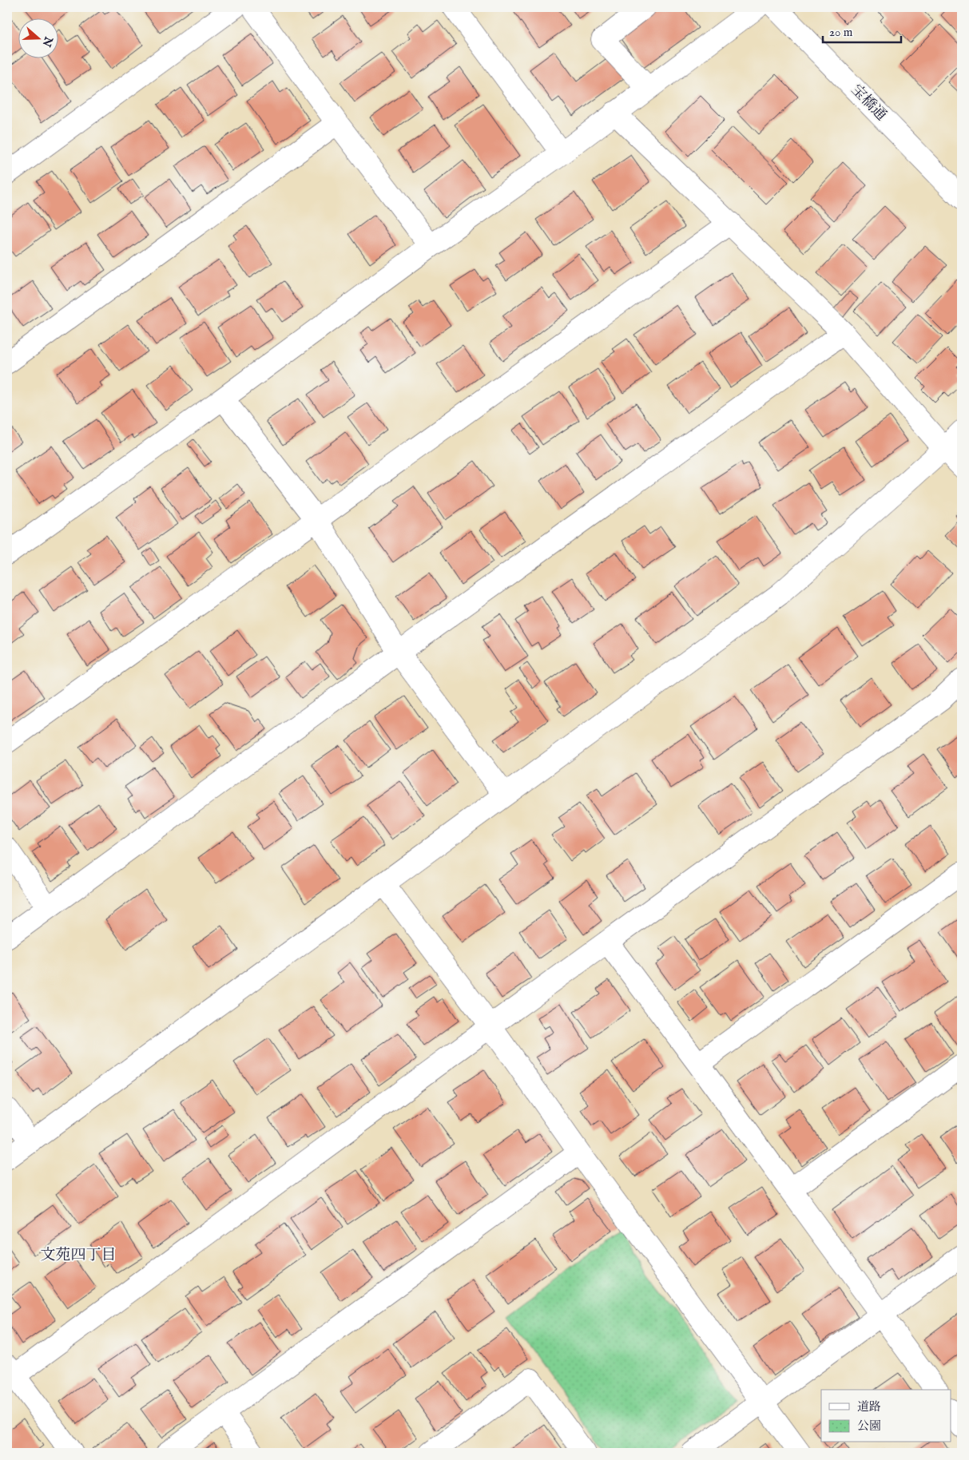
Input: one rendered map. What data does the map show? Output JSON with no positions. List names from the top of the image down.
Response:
{
  "streets": {
    "street": ["宝橋通"]
  },
  "districts": ["文苑四丁目"],
  "legend": ["道路", "公園"],
  "scale_bar": "20 m",
  "north": "right"
}
